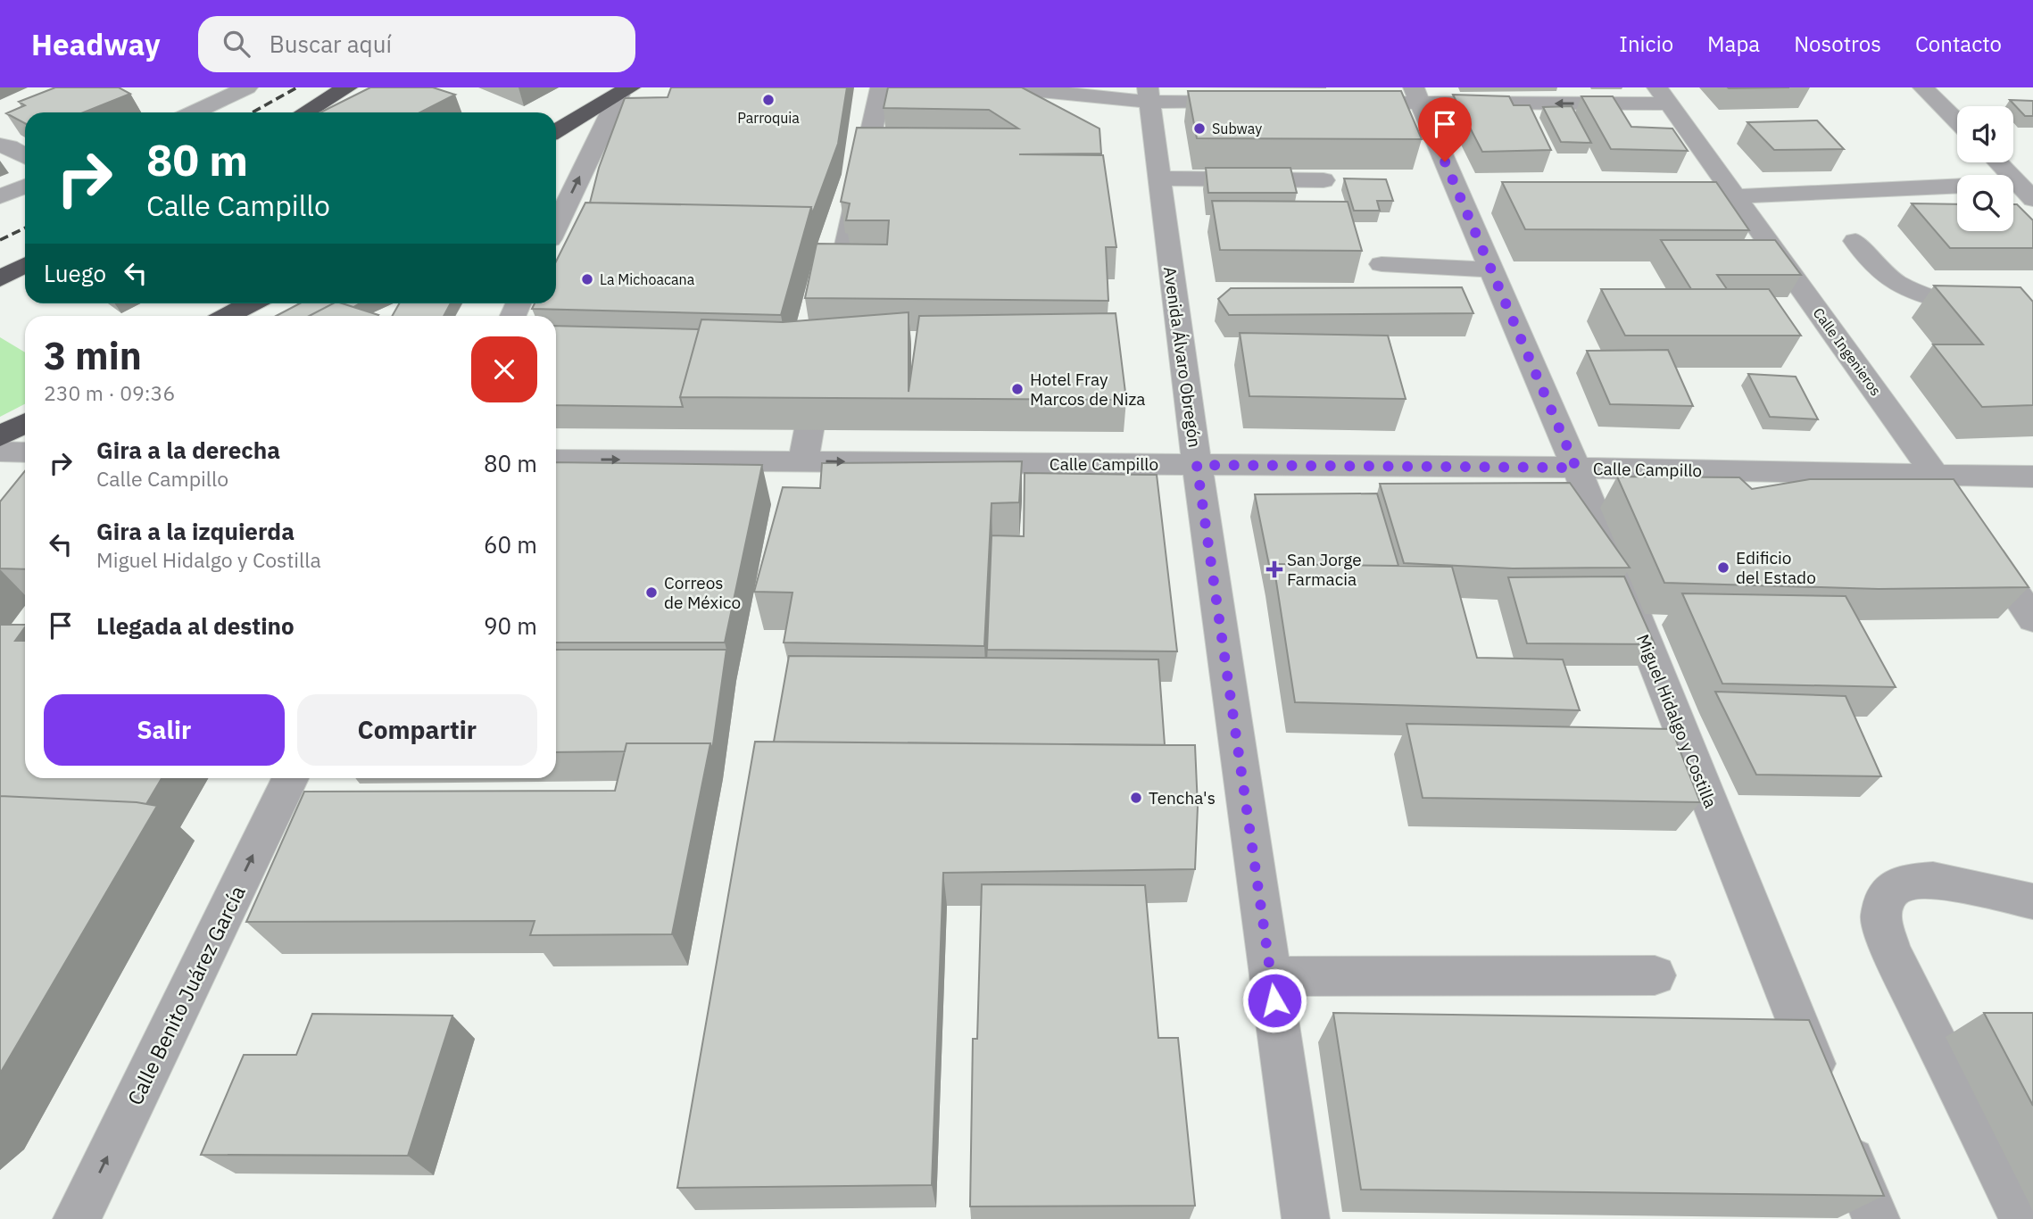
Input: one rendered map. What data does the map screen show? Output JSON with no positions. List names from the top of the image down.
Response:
{
  "streets": {
    "street": [
      "Calle Ingenieros",
      "Avenida Álvaro Obregón",
      "Calle Campillo",
      "Miguel Hidalgo y Costilla",
      "Calle Benito Juárez García"
    ]
  },
  "crossings": [
    ["Calle Ingenieros", "Calle Campillo"],
    ["Avenida Álvaro Obregón", "Calle Campillo"],
    ["Calle Campillo", "Miguel Hidalgo y Costilla"]
  ],
  "one_way": ["Calle Campillo", "Calle Benito Juárez García"],
  "places": {
    "other": [
      "Parroquia",
      "Subway",
      "La Michoacana",
      "Hotel Fray Marcos de Niza",
      "Edificio del Estado",
      "Correos de México",
      "Tencha's"
    ],
    "health": ["San Jorge Farmacia"]
  },
  "page": {
    "header": "Headway",
    "search": "Buscar aquí",
    "nav": [
      "Inicio",
      "Mapa",
      "Nosotros",
      "Contacto"
    ],
    "turn": ["80 m", "Calle Campillo"],
    "then": "Luego",
    "heading": ["3 min", "230 m · 09:36"],
    "list": [
      {
        "name": "Gira a la derecha",
        "note": "Calle Campillo",
        "value": "80 m"
      },
      {
        "name": "Gira a la izquierda",
        "note": "Miguel Hidalgo y Costilla",
        "value": "60 m"
      },
      {
        "name": "Llegada al destino",
        "value": "90 m"
      }
    ],
    "buttons": ["Salir", "Compartir"]
  }
}
